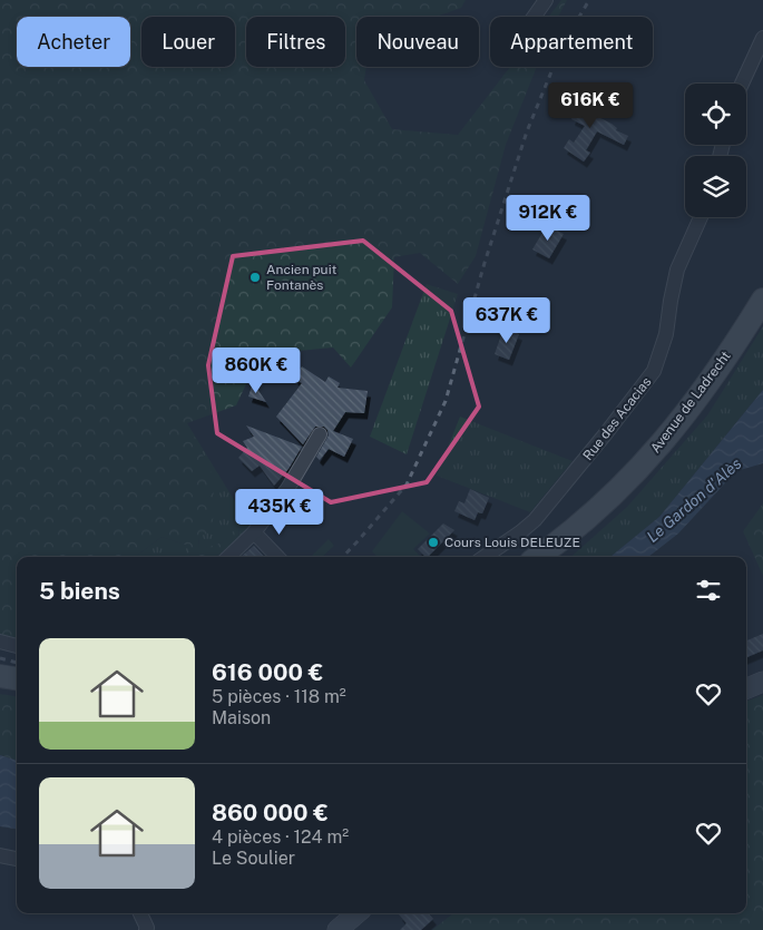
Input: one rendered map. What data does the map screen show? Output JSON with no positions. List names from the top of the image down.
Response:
{
  "streets": {
    "main road": ["Avenue de Ladrecht"],
    "street": ["Rue des Acacias"]
  },
  "water": ["Le Gardon d'Alès"],
  "places": ["Ancien puit Fontanès", "Cours Louis DELEUZE"],
  "page": {
    "chip": [
      "Acheter",
      "Louer",
      "Filtres",
      "Nouveau",
      "Appartement"
    ],
    "price": [
      "616K €",
      "912K €",
      "637K €",
      "860K €",
      "435K €"
    ],
    "heading": "5 biens",
    "list": [
      {
        "name": "616 000 €",
        "note": "5 pièces · 118 m² · Maison"
      },
      {
        "name": "860 000 €",
        "note": "4 pièces · 124 m² · Le Soulier"
      }
    ]
  }
}
